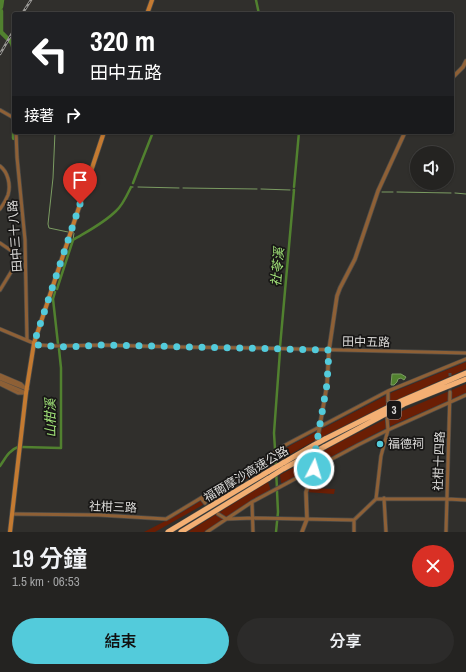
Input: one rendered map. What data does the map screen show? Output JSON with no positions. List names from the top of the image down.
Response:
{
  "streets": {
    "highway": ["3", "福爾摩沙高速公路"],
    "street": [
      "田中三十八路",
      "田中五路",
      "社柑十四路",
      "社柑三路"
    ]
  },
  "crossings": [
    ["田中三十八路", "田中五路"]
  ],
  "water": ["社苓溪", "山柑溪"],
  "places": ["福德祠"],
  "page": {
    "turn": ["320 m", "田中五路"],
    "then": "接著",
    "heading": ["19 分鐘", "1.5 km · 06:53"],
    "buttons": ["結束", "分享"]
  }
}
